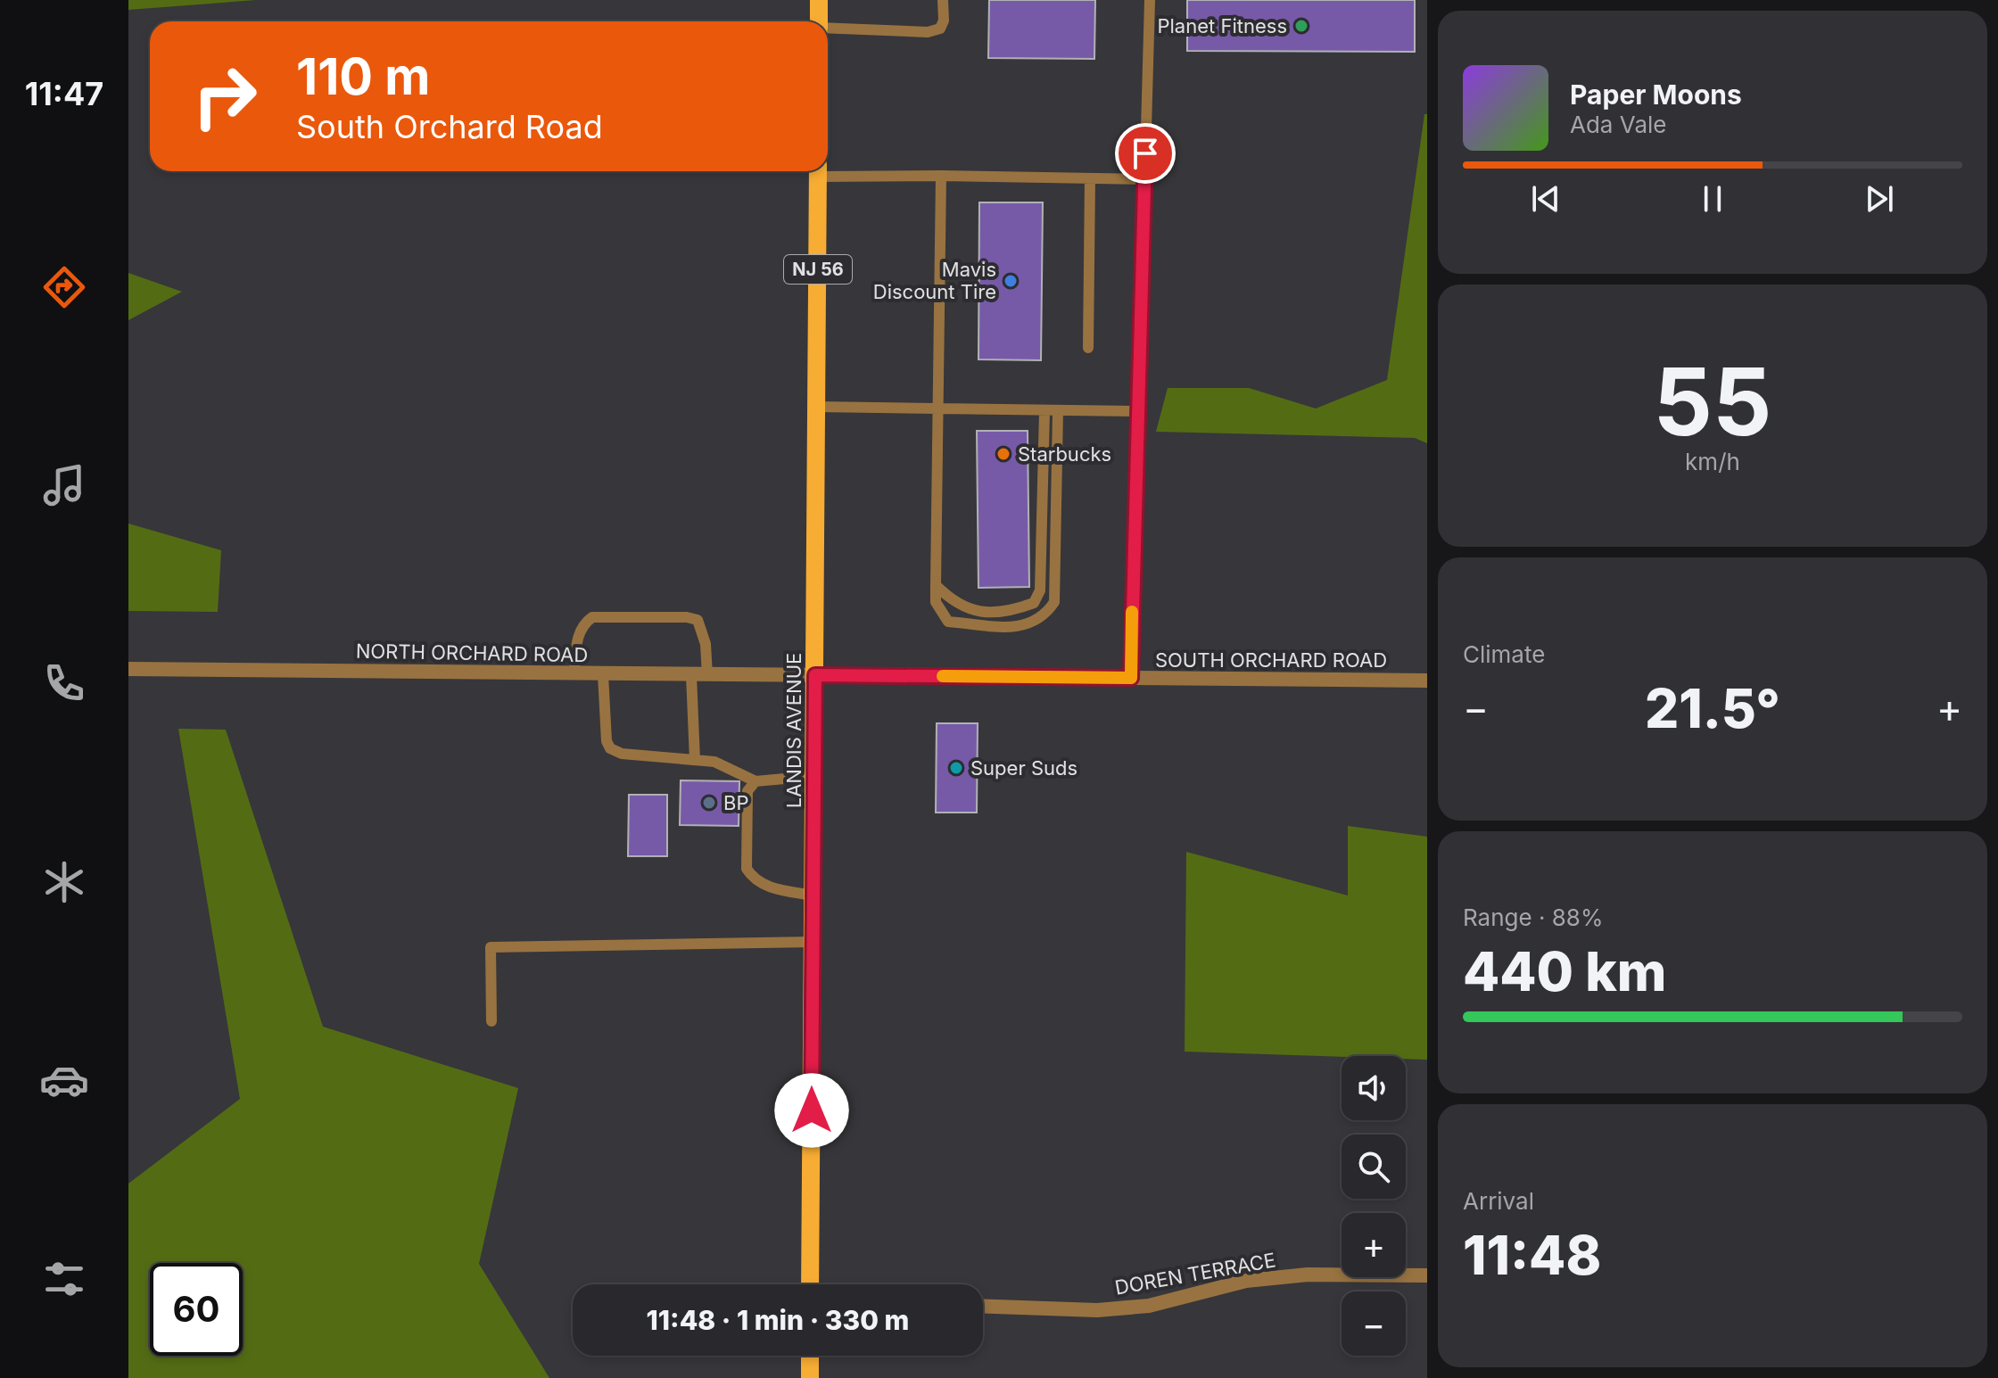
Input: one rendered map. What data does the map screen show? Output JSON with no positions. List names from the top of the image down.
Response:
{
  "streets": {
    "main road": ["NJ 56", "LANDIS AVENUE"],
    "street": ["NORTH ORCHARD ROAD", "SOUTH ORCHARD ROAD", "DOREN TERRACE"]
  },
  "crossings": [
    ["NORTH ORCHARD ROAD", "SOUTH ORCHARD ROAD"],
    ["NORTH ORCHARD ROAD", "LANDIS AVENUE"],
    ["SOUTH ORCHARD ROAD", "LANDIS AVENUE"]
  ],
  "places": [
    "Planet Fitness",
    "Mavis Discount Tire",
    "Starbucks",
    "Super Suds",
    "BP"
  ],
  "page": {
    "tabs": "11:47",
    "turn": ["110 m", "South Orchard Road"],
    "song": ["Paper Moons", "Ada Vale"],
    "tile": [
      ["55", "km/h"],
      "Climate",
      ["Range · 88%", "440 km"],
      ["Arrival", "11:48"]
    ],
    "heat": ["−", "21.5°", "+"],
    "map_buttons": ["+", "−"],
    "limit": "60",
    "trip": "11:48 · 1 min · 330 m"
  }
}
